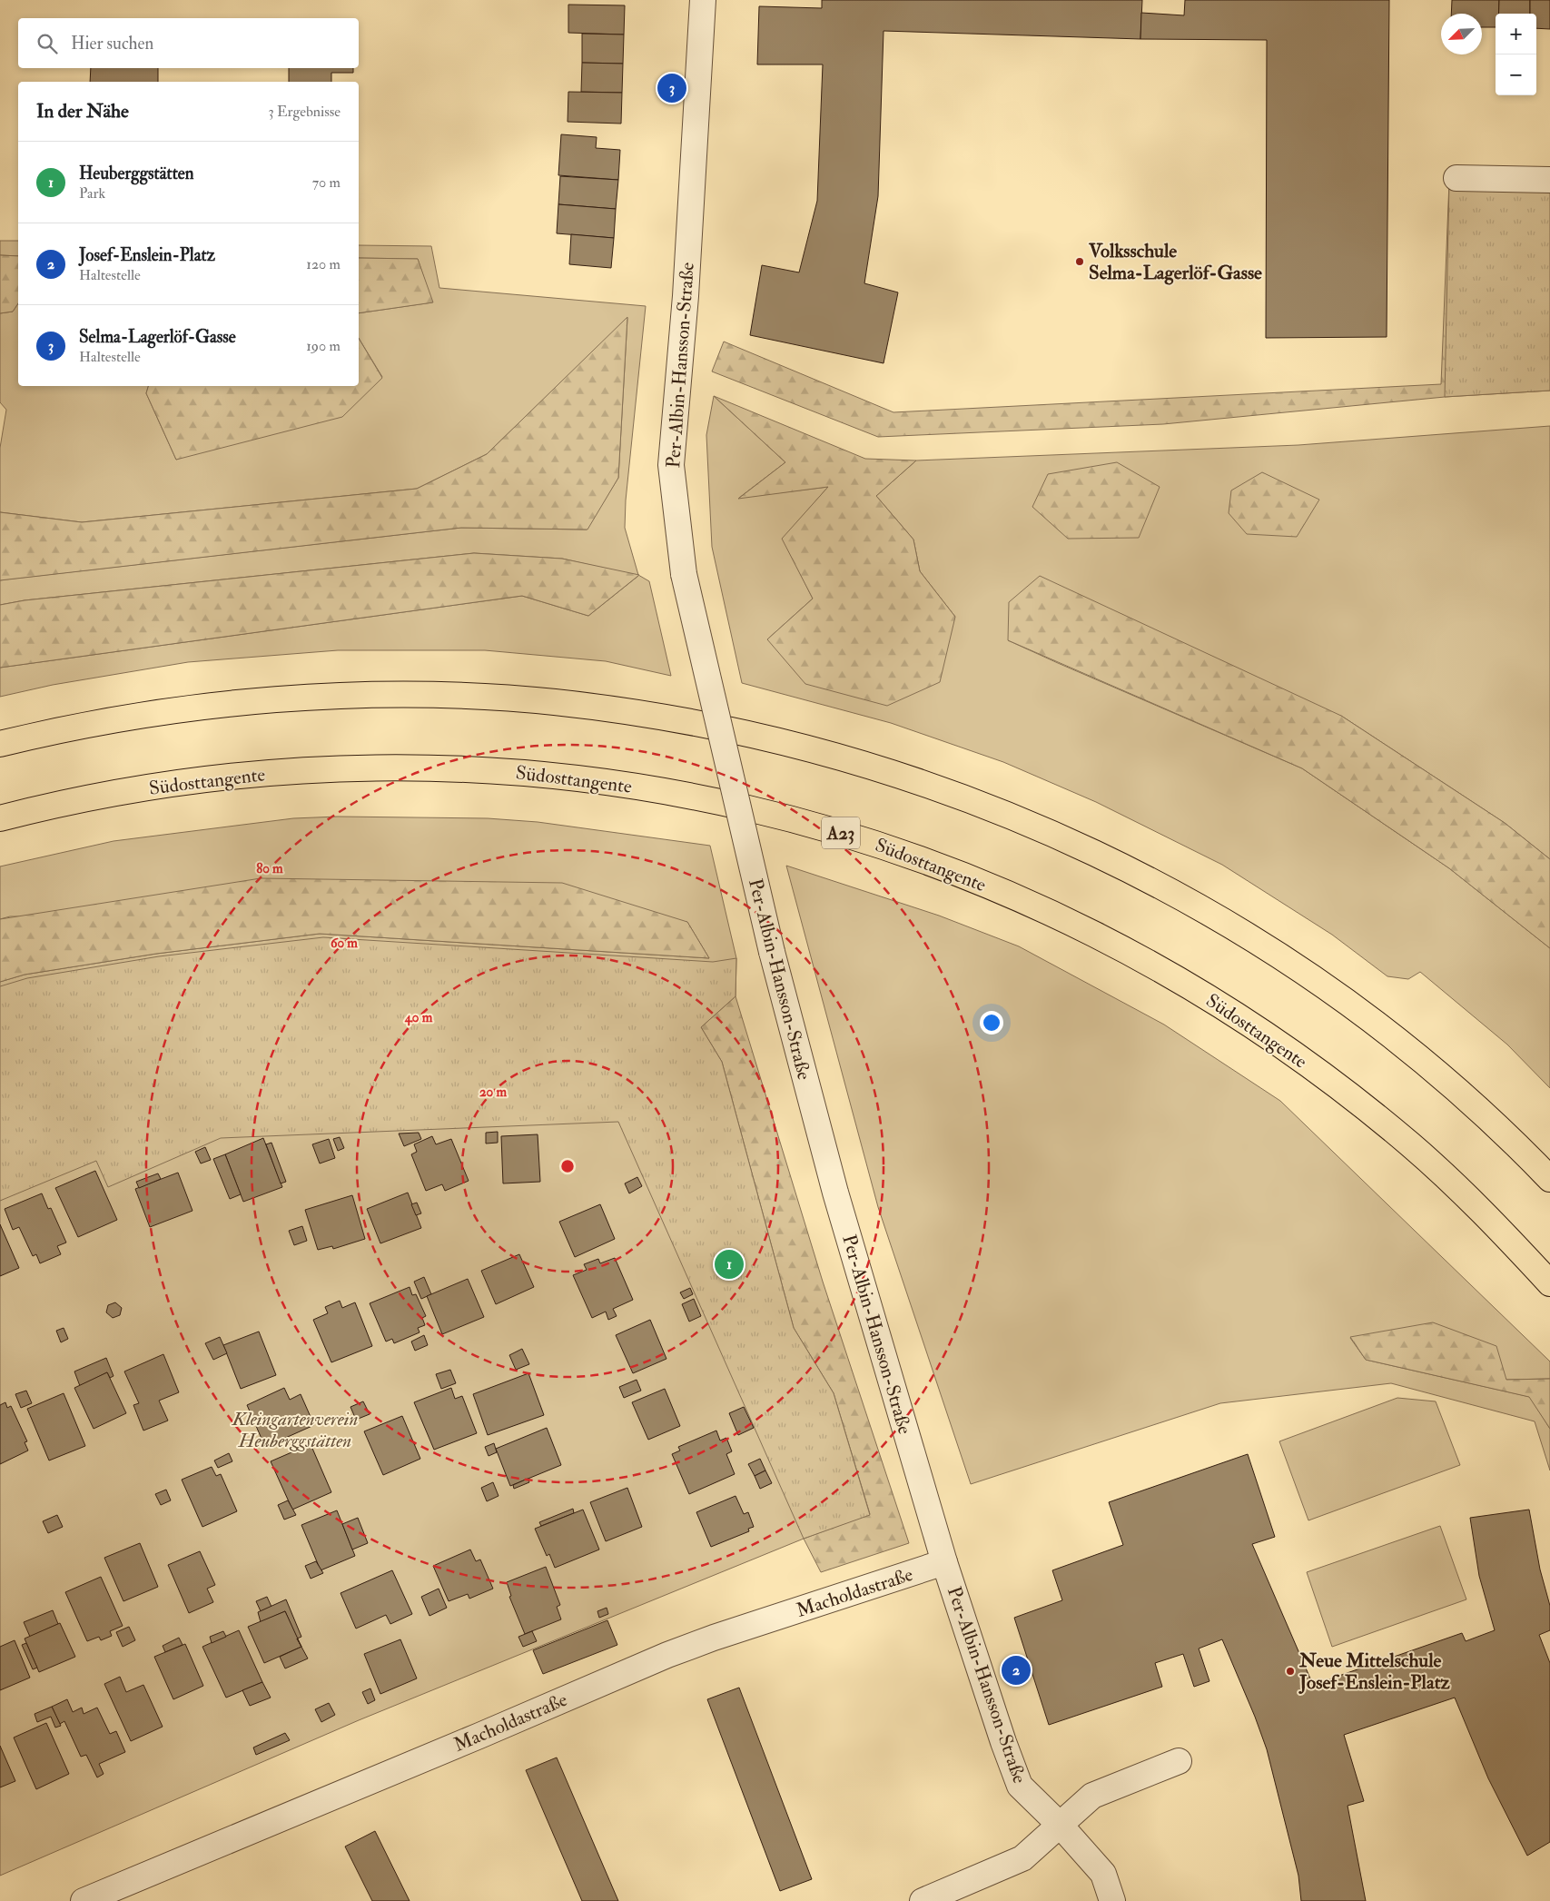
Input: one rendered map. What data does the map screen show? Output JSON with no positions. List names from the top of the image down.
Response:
{
  "streets": {
    "highway": ["Südosttangente", "A23"],
    "street": ["Per-Albin-Hansson-Straße", "Macholdastraße"]
  },
  "crossings": [
    ["Per-Albin-Hansson-Straße", "Macholdastraße"]
  ],
  "parks": ["Kleingartenverein Heuberggstätten"],
  "places": ["Volksschule Selma-Lagerlöf-Gasse", "Neue Mittelschule Josef-Enslein-Platz"],
  "north": "bottom left",
  "page": {
    "map_buttons": ["+", "−"],
    "search": "Hier suchen",
    "pins": ["3", "1", "2"],
    "heading": ["In der Nähe", "3 Ergebnisse"],
    "list": [
      {
        "mark": "1",
        "name": "Heuberggstätten",
        "note": "Park",
        "value": "70 m"
      },
      {
        "mark": "2",
        "name": "Josef-Enslein-Platz",
        "note": "Haltestelle",
        "value": "120 m"
      },
      {
        "mark": "3",
        "name": "Selma-Lagerlöf-Gasse",
        "note": "Haltestelle",
        "value": "190 m"
      }
    ]
  },
  "rings": [
    "80 m",
    "60 m",
    "40 m",
    "20 m"
  ]
}
